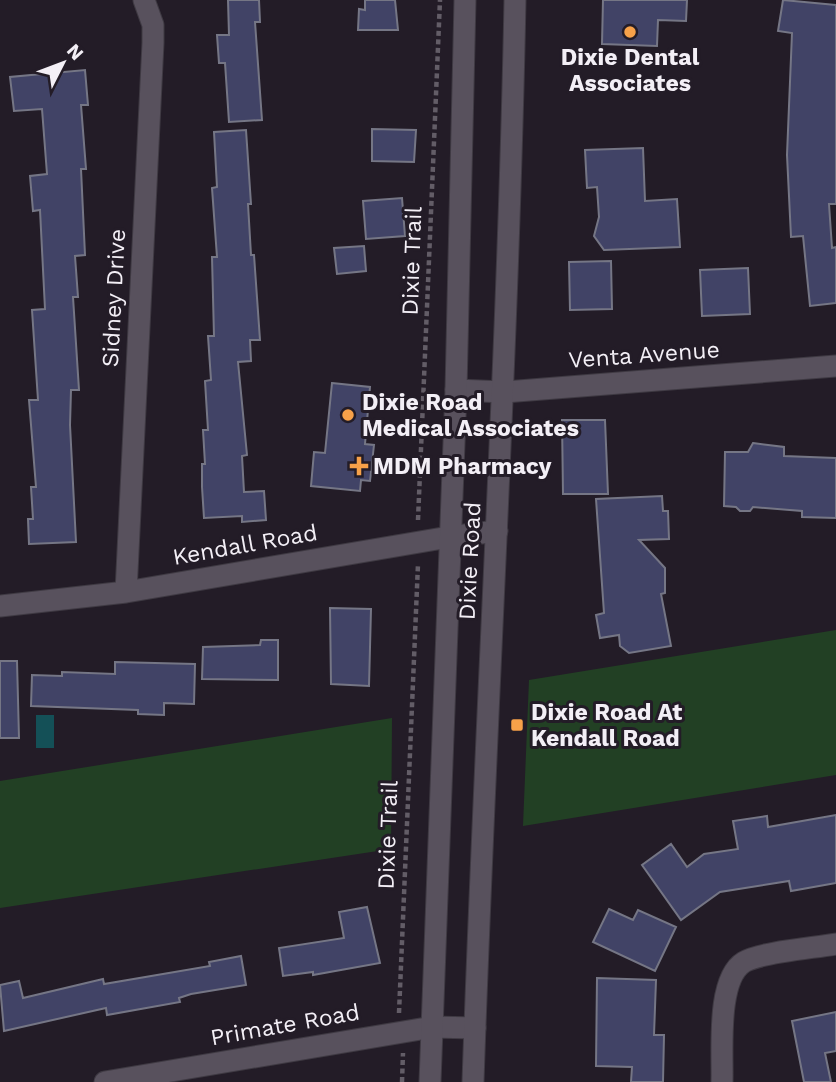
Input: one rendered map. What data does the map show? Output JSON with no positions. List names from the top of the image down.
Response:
{
  "streets": {
    "main road": [
      "Sidney Drive",
      "Venta Avenue",
      "Kendall Road",
      "Dixie Road",
      "Primate Road"
    ],
    "path": ["Dixie Trail"]
  },
  "crossings": [
    ["Sidney Drive", "Kendall Road"],
    ["Venta Avenue", "Dixie Road"],
    ["Kendall Road", "Dixie Road"],
    ["Dixie Road", "Primate Road"]
  ],
  "places": {
    "other": ["Dixie Dental Associates", "Dixie Road Medical Associates"],
    "health": ["MDM Pharmacy"],
    "transit": ["Dixie Road At Kendall Road"]
  },
  "north": "top right"
}
